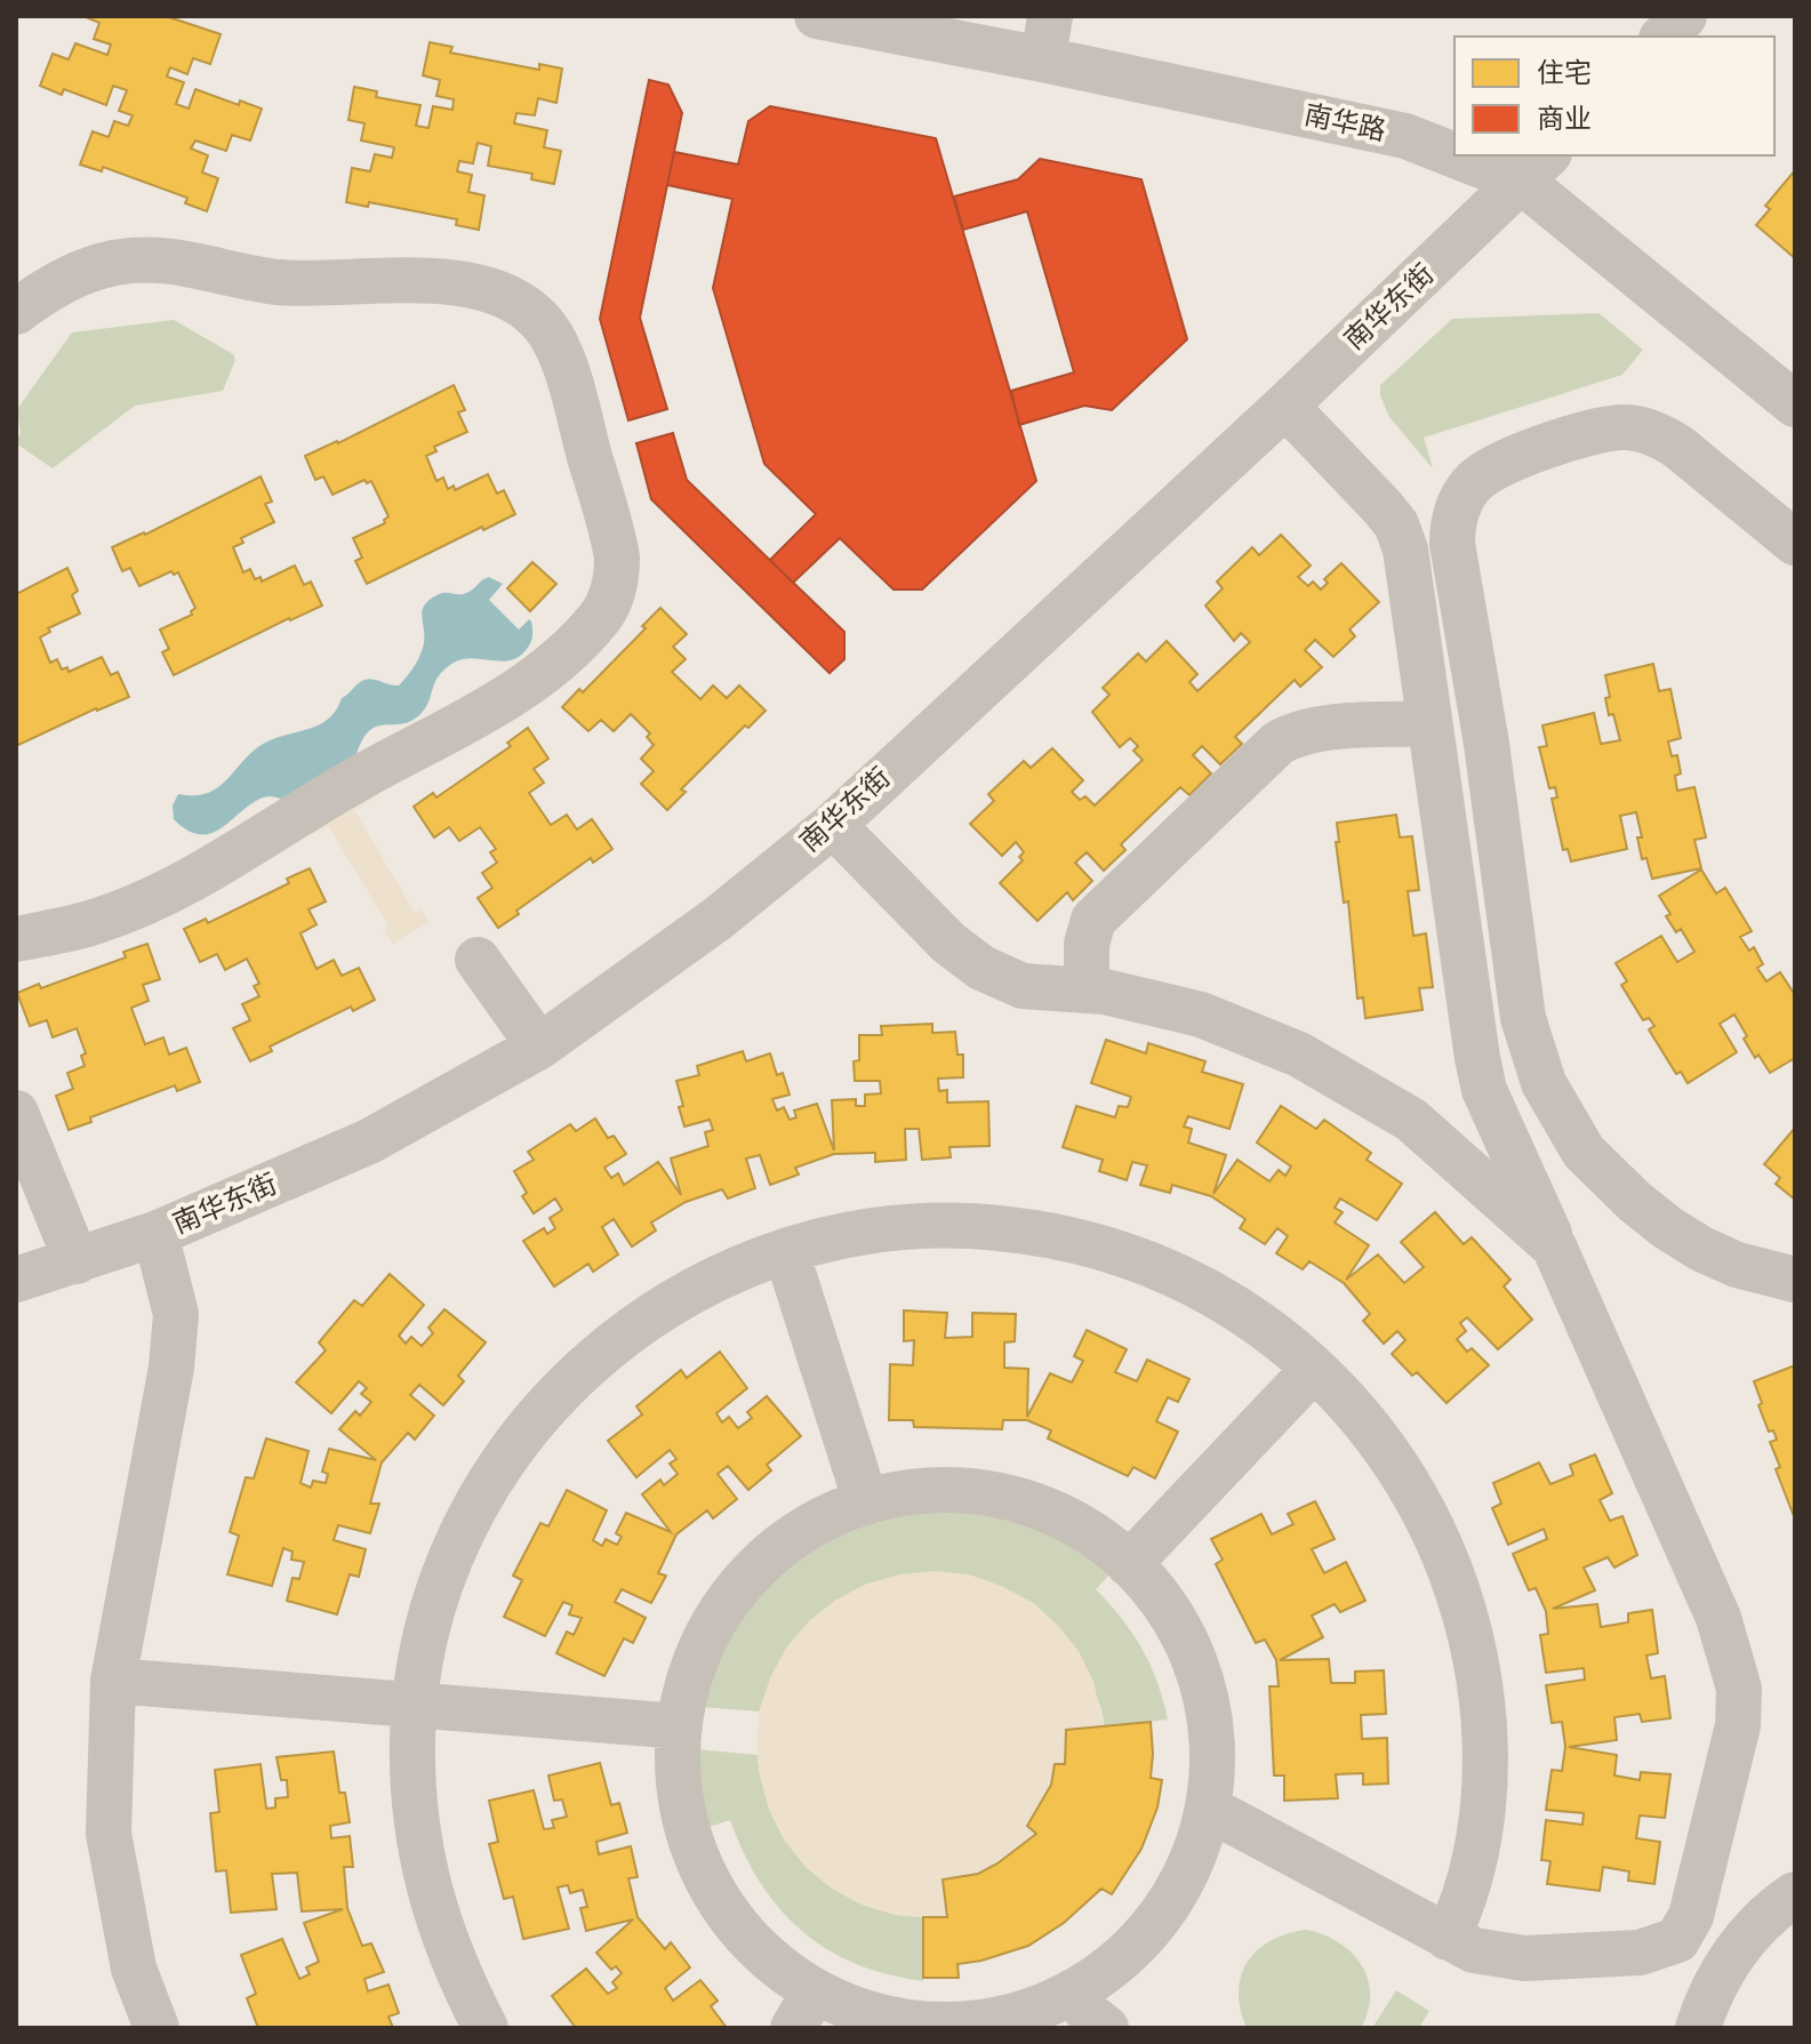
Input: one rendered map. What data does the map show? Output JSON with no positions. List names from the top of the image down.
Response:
{
  "streets": {
    "street": ["南华路", "南华东街"]
  },
  "crossings": [
    ["南华路", "南华东街"]
  ],
  "legend": ["住宅", "商业"]
}
